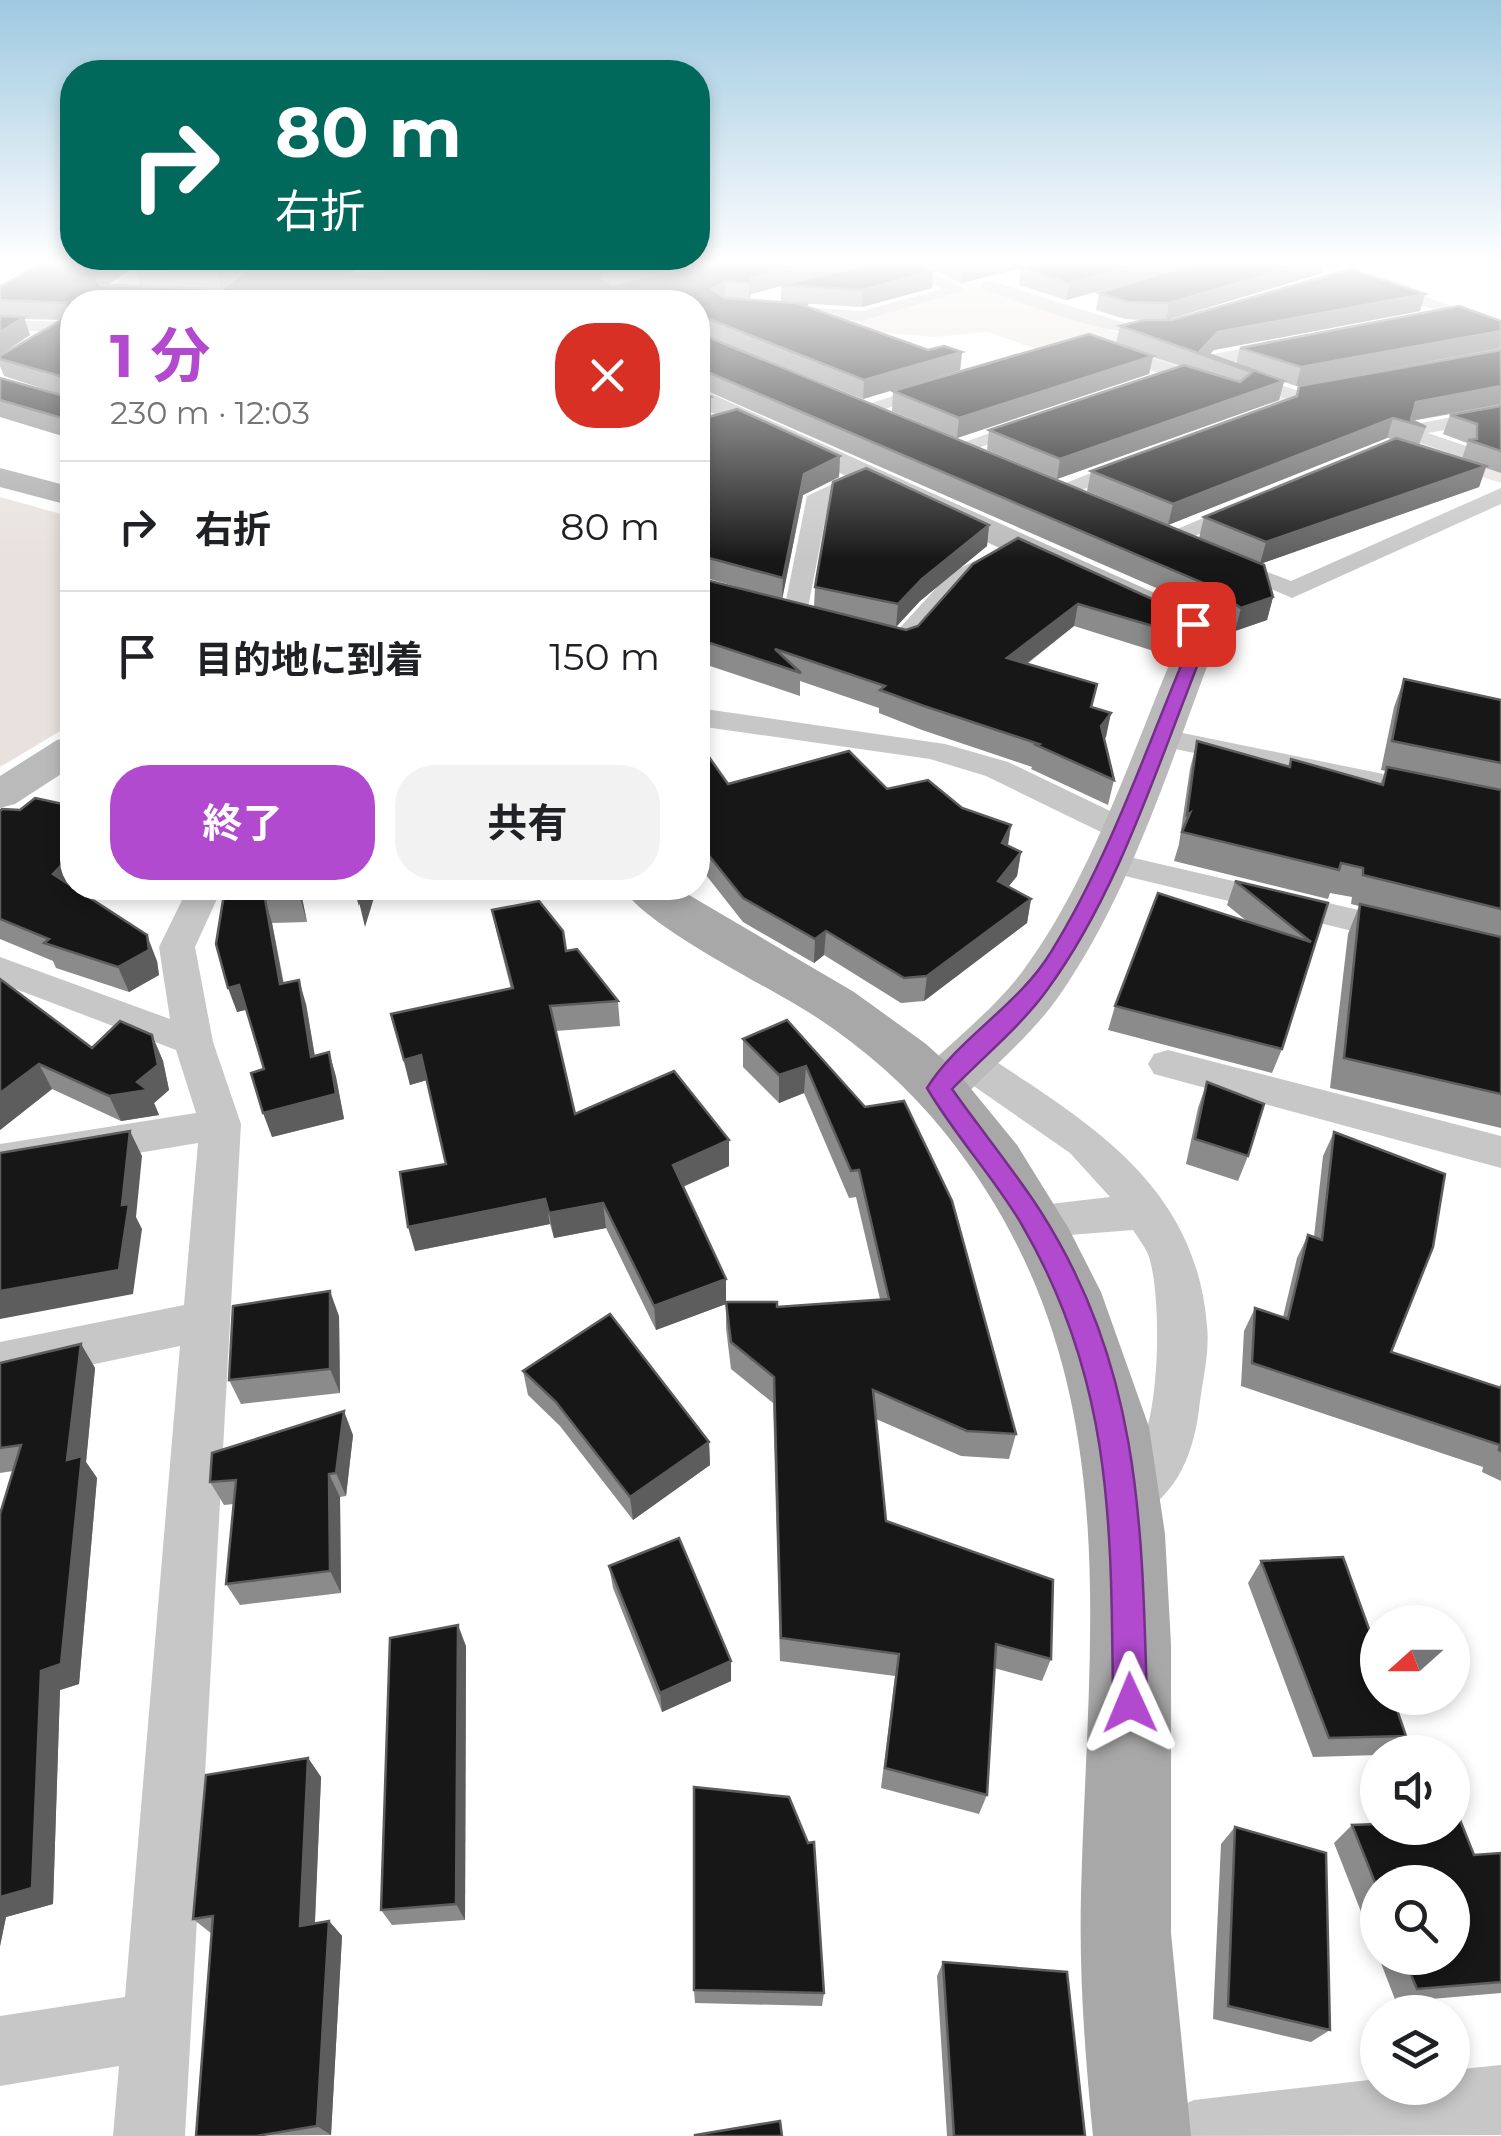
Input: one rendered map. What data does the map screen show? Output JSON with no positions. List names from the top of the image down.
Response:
{
  "north": "left",
  "page": {
    "turn": ["80 m", "右折"],
    "heading": ["1 分", "230 m · 12:03"],
    "list": [
      {
        "name": "右折",
        "value": "80 m"
      },
      {
        "name": "目的地に到着",
        "value": "150 m"
      }
    ],
    "buttons": ["終了", "共有"]
  }
}
